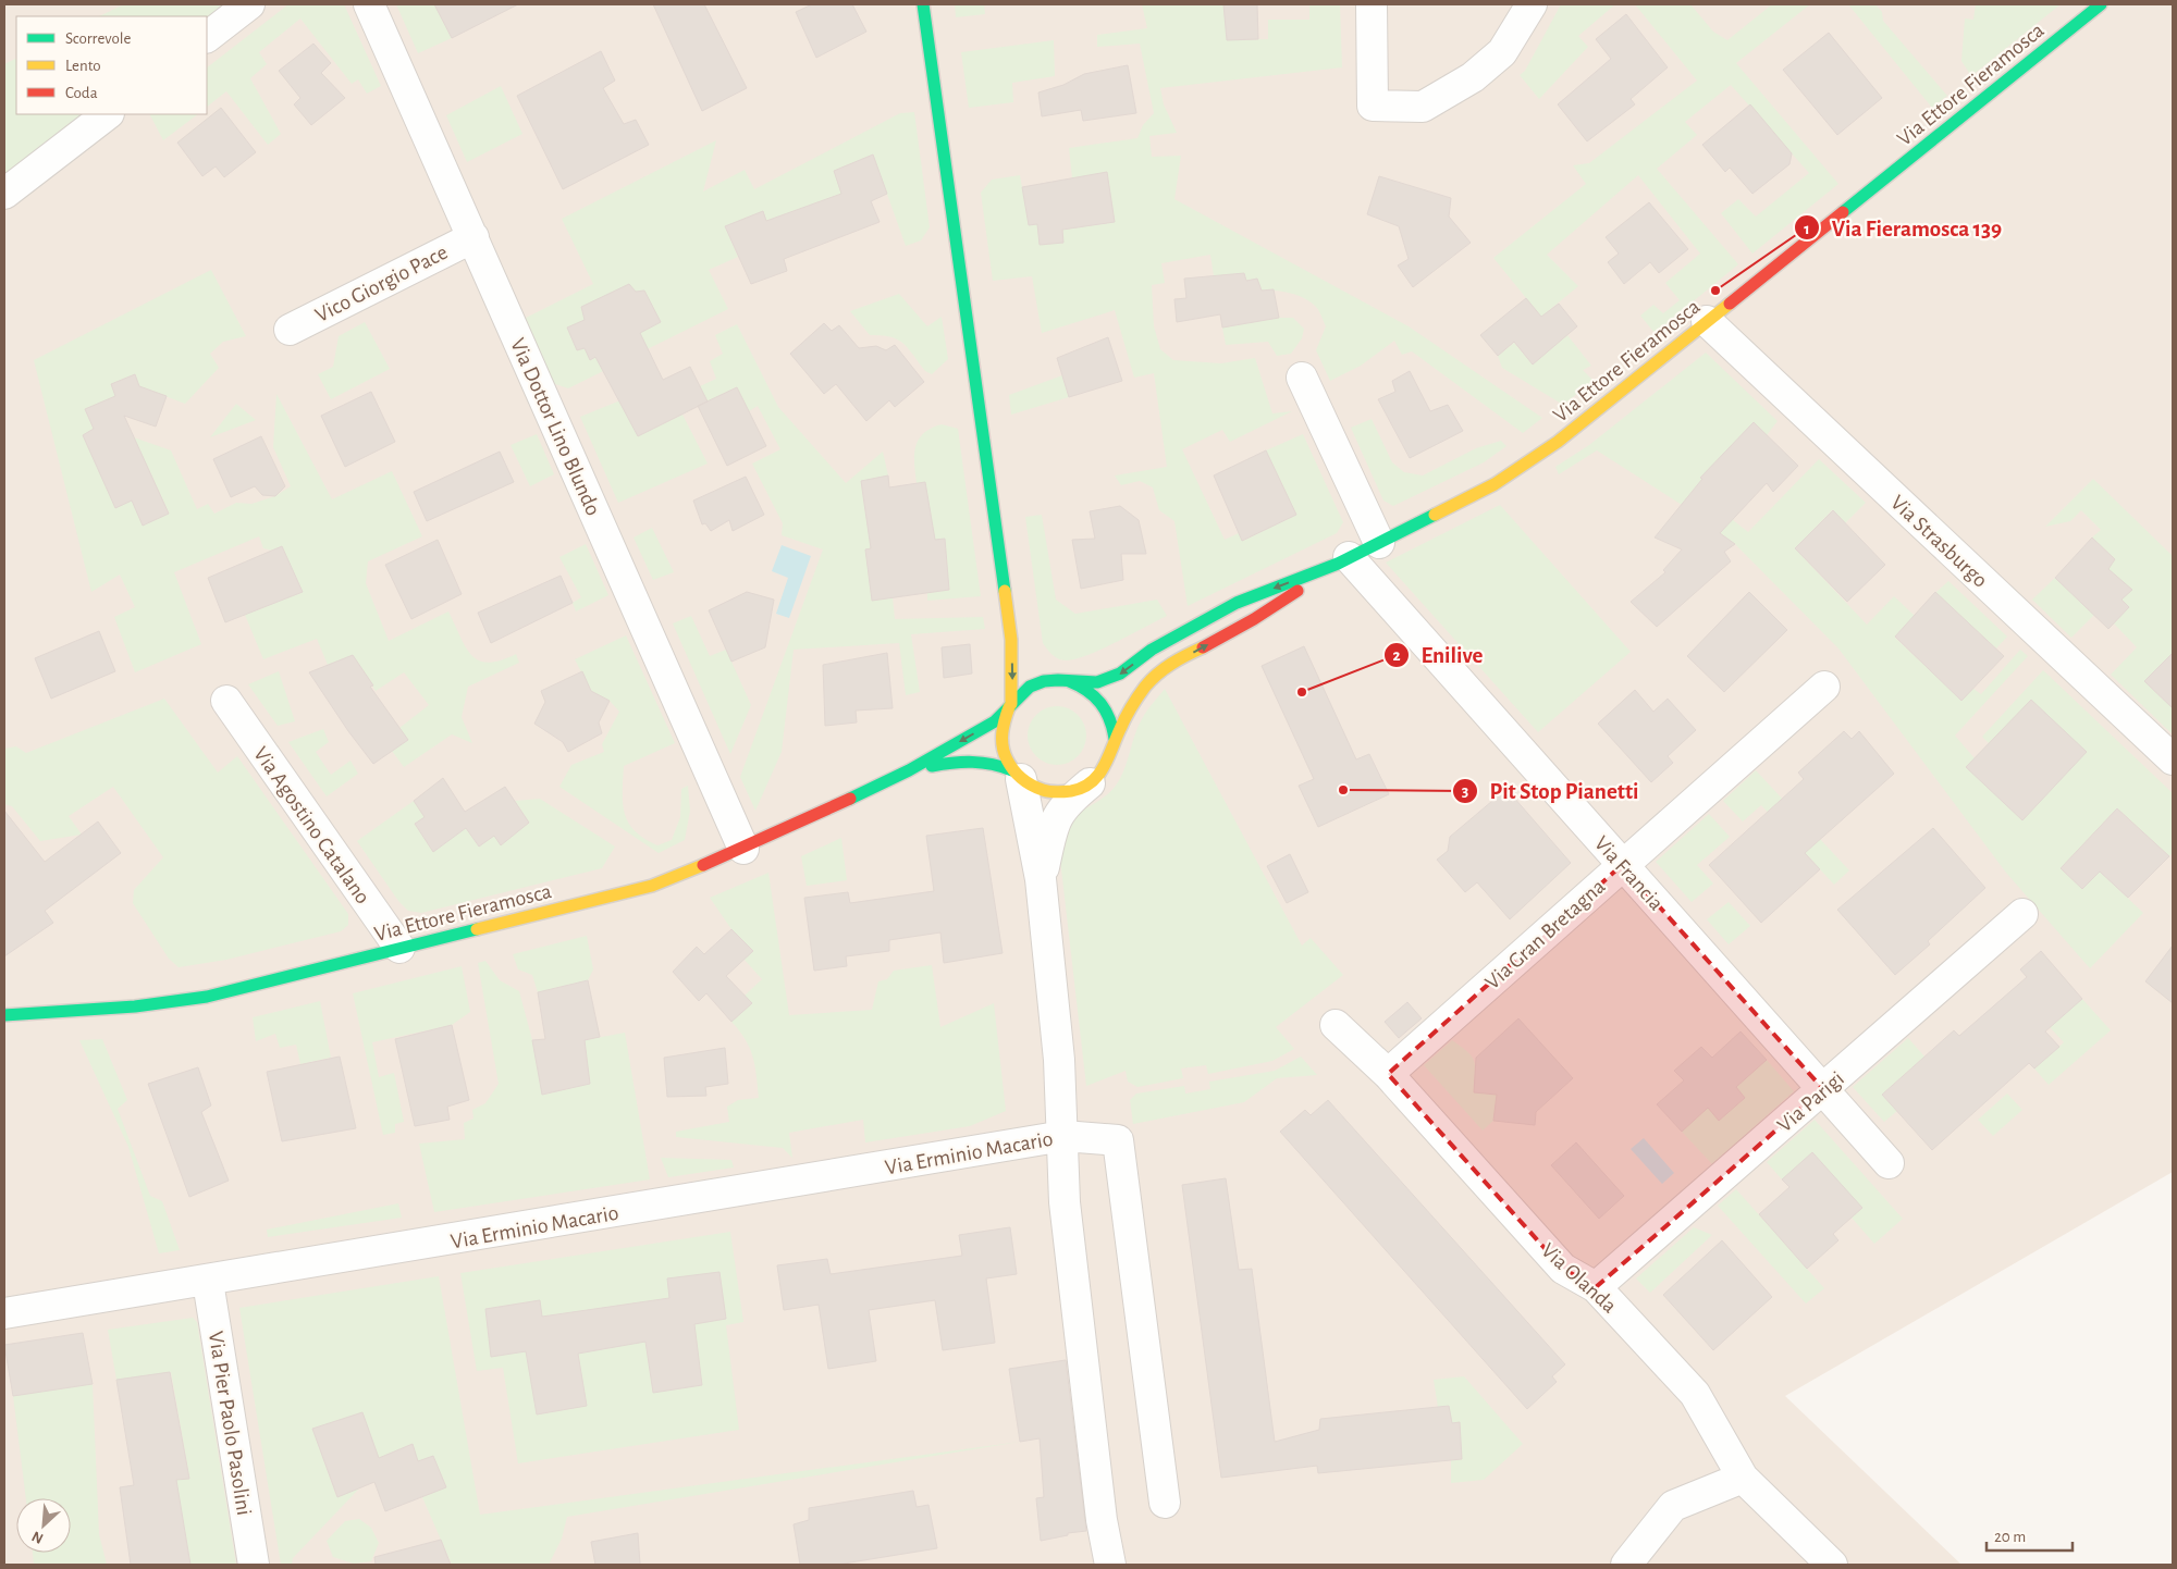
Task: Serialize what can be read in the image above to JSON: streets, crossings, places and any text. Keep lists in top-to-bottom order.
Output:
{
  "streets": {
    "main road": ["Via Ettore Fieramosca"],
    "street": [
      "Vico Giorgio Pace",
      "Via Dottor Lino Blundo",
      "Via Strasburgo",
      "Via Agostino Catalano",
      "Via Francia",
      "Via Gran Bretagna",
      "Via Parigi",
      "Via Erminio Macario",
      "Via Olanda",
      "Via Pier Paolo Pasolini"
    ]
  },
  "crossings": [
    ["Via Ettore Fieramosca", "Via Dottor Lino Blundo"],
    ["Via Ettore Fieramosca", "Via Strasburgo"],
    ["Via Ettore Fieramosca", "Via Agostino Catalano"],
    ["Via Ettore Fieramosca", "Via Francia"],
    ["Vico Giorgio Pace", "Via Dottor Lino Blundo"],
    ["Via Francia", "Via Gran Bretagna"],
    ["Via Francia", "Via Parigi"],
    ["Via Gran Bretagna", "Via Olanda"],
    ["Via Parigi", "Via Olanda"],
    ["Via Erminio Macario", "Via Pier Paolo Pasolini"]
  ],
  "places": ["Via Fieramosca 139", "Enilive", "Pit Stop Pianetti"],
  "legend": ["Scorrevole", "Lento", "Coda"],
  "scale_bar": "20 m",
  "north": "bottom left"
}
